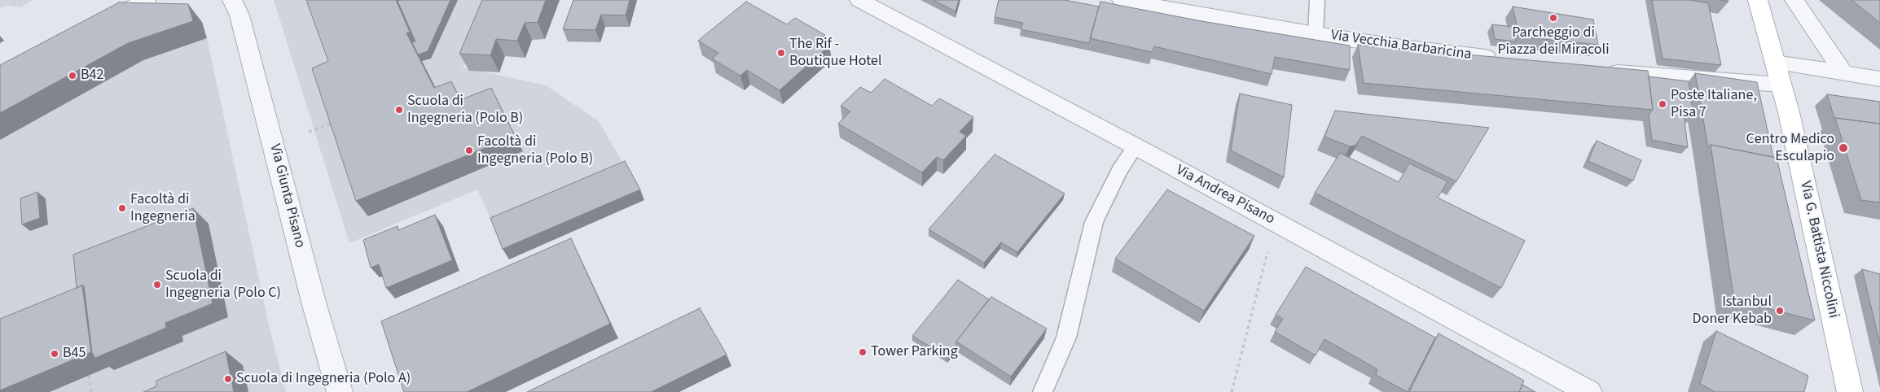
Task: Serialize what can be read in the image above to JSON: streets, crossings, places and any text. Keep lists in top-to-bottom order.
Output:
{
  "streets": {
    "main road": ["Via G. Battista Niccolini"],
    "street": ["Via Vecchia Barbaricina", "Via Andrea Pisano", "Via Giunta Pisano"]
  },
  "places": [
    "Parcheggio di Piazza dei Miracoli",
    "The Rif - Boutique Hotel",
    "B42",
    "Poste Italiane, Pisa 7",
    "Scuola di Ingegneria (Polo B)",
    "Centro Medico Esculapio",
    "Facoltà di Ingegneria (Polo B)",
    "Facoltà di Ingegneria",
    "Scuola di Ingegneria (Polo C)",
    "Istanbul Doner Kebab",
    "Tower Parking",
    "B45",
    "Scuola di Ingegneria (Polo A)"
  ]
}
